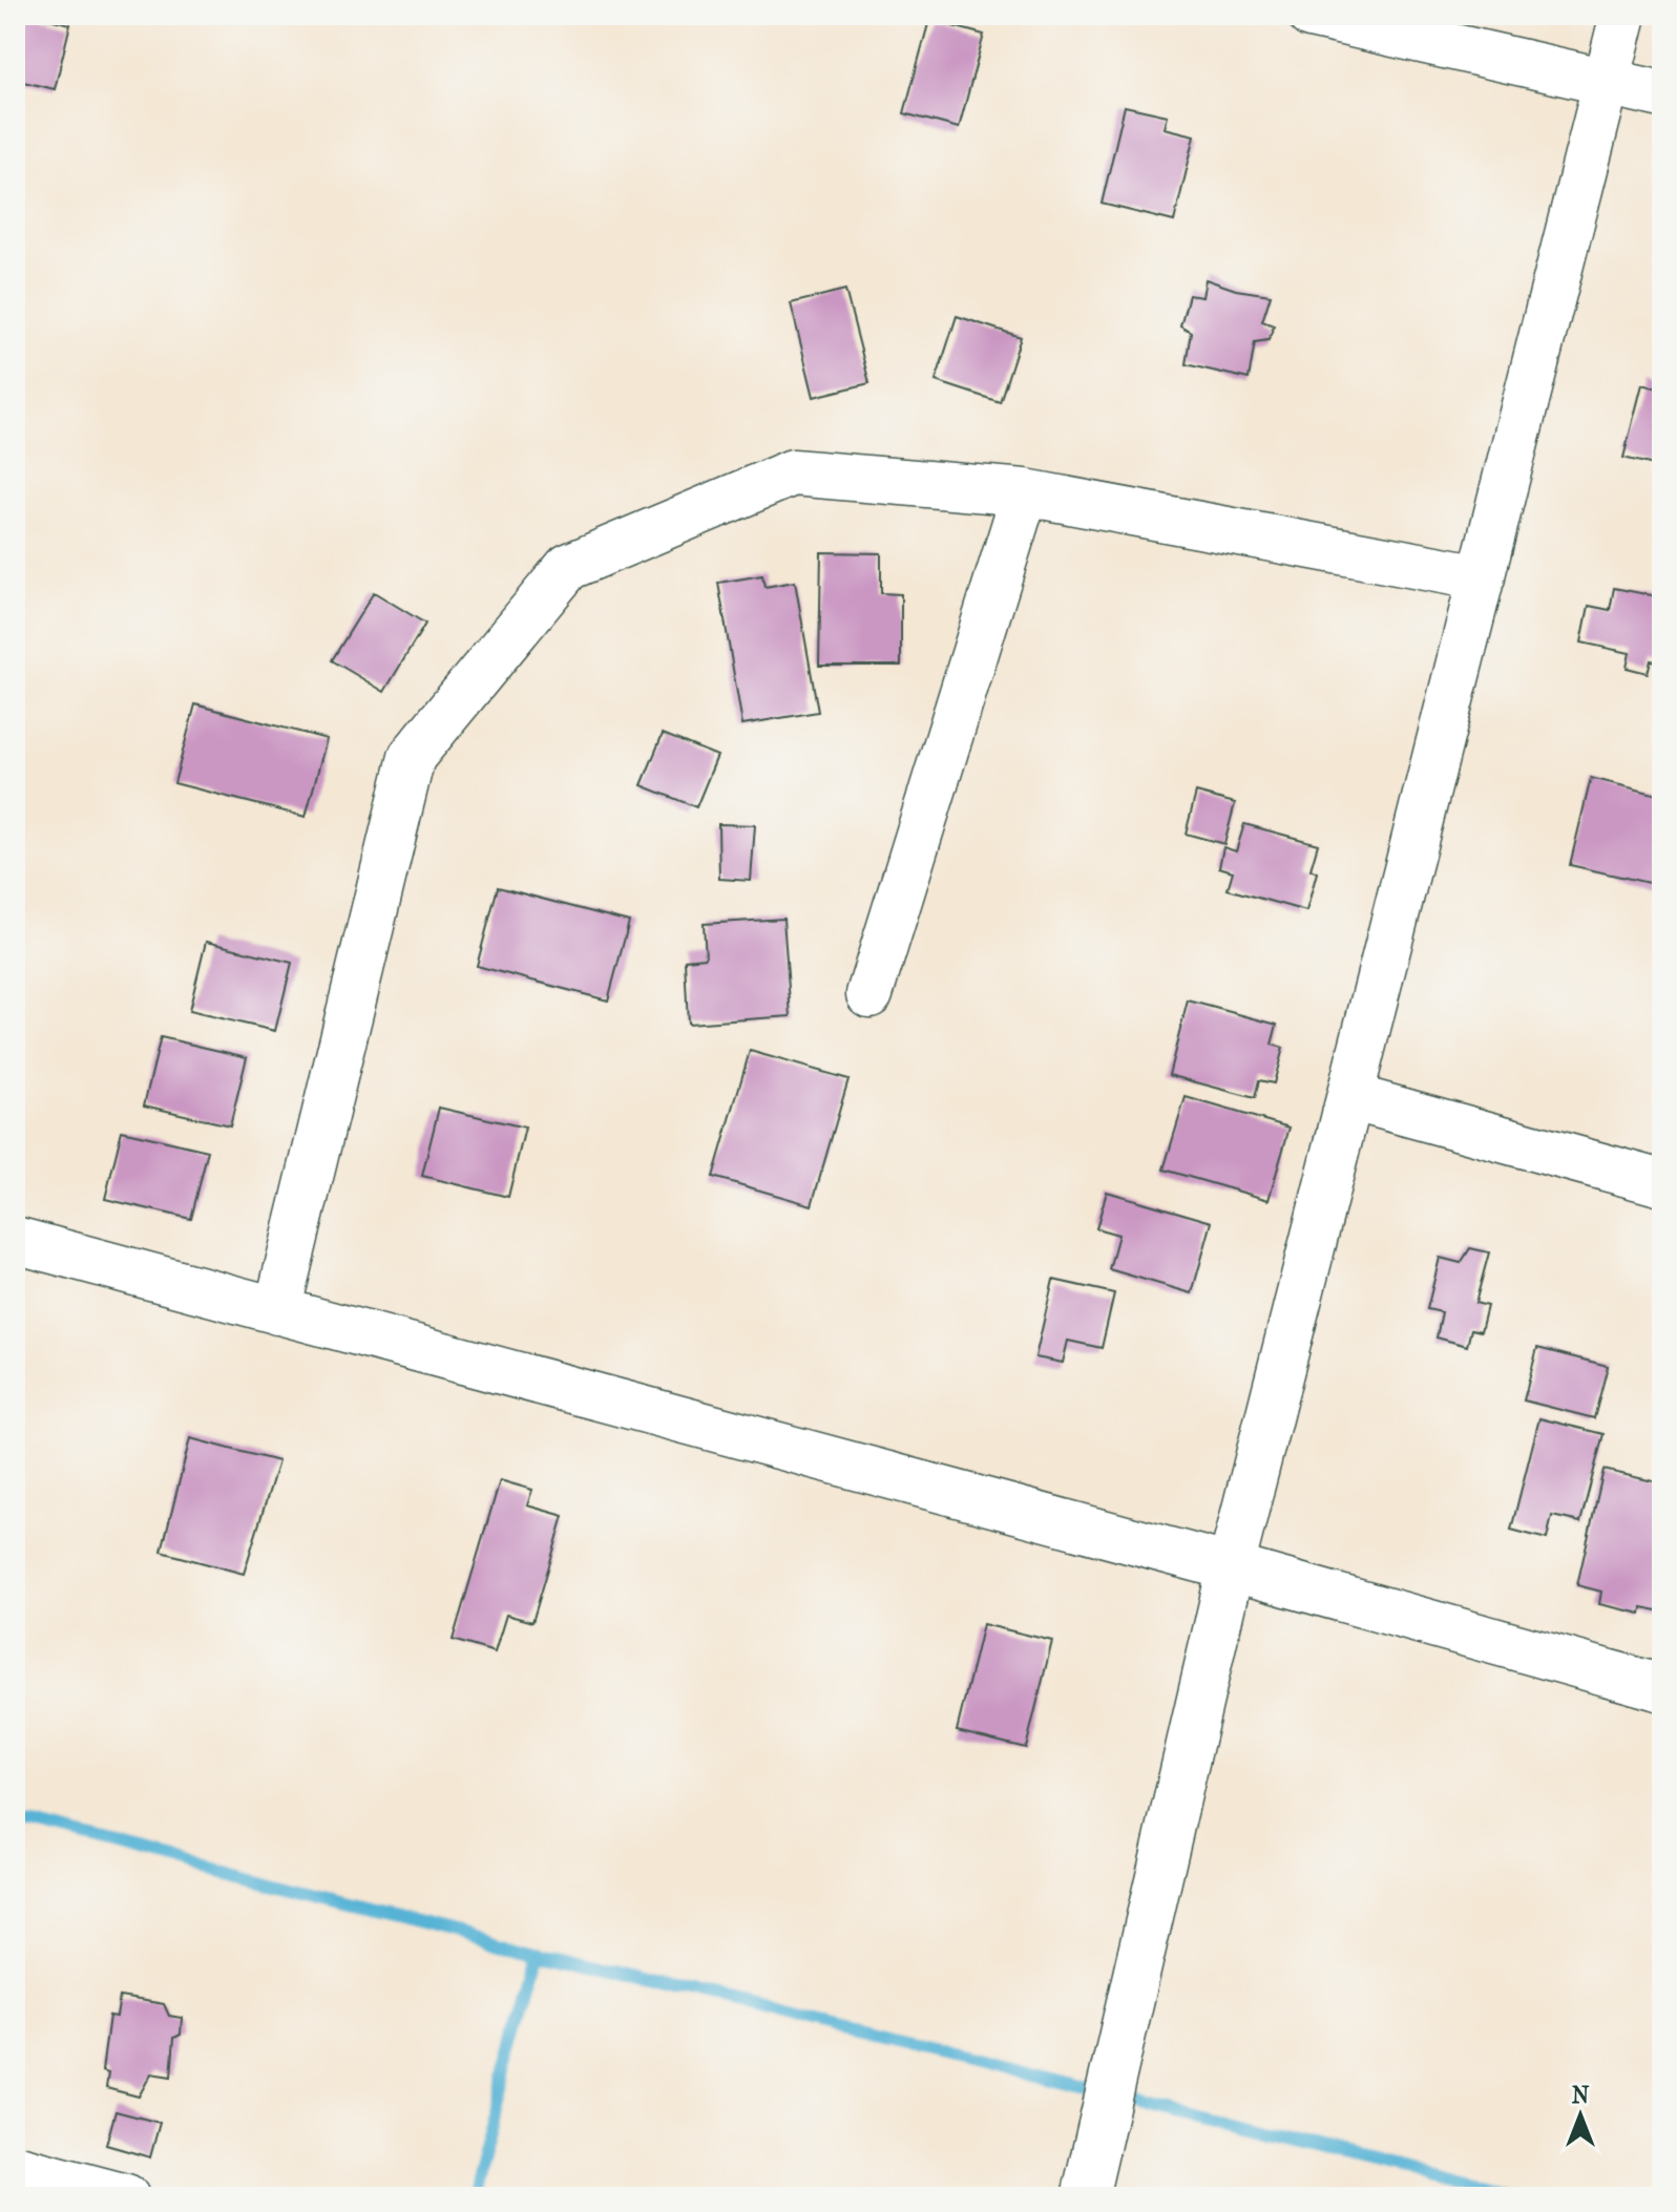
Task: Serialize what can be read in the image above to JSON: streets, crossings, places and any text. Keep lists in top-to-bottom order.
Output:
{
  "north": "top"
}
